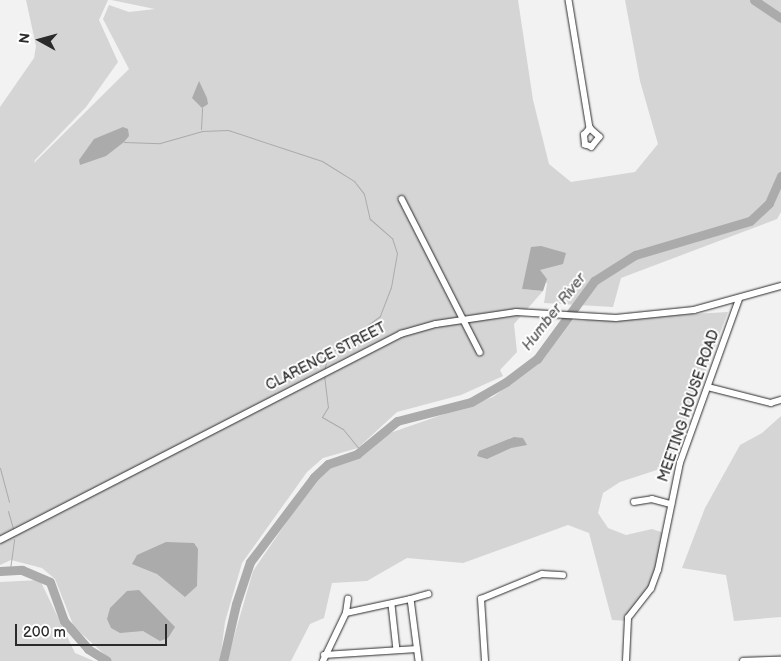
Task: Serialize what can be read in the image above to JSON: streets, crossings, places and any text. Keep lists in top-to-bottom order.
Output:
{
  "streets": {
    "street": ["CLARENCE STREET", "MEETING HOUSE ROAD"]
  },
  "crossings": [
    ["CLARENCE STREET", "MEETING HOUSE ROAD"]
  ],
  "water": ["Humber River"],
  "scale_bar": "200 m",
  "north": "left"
}
